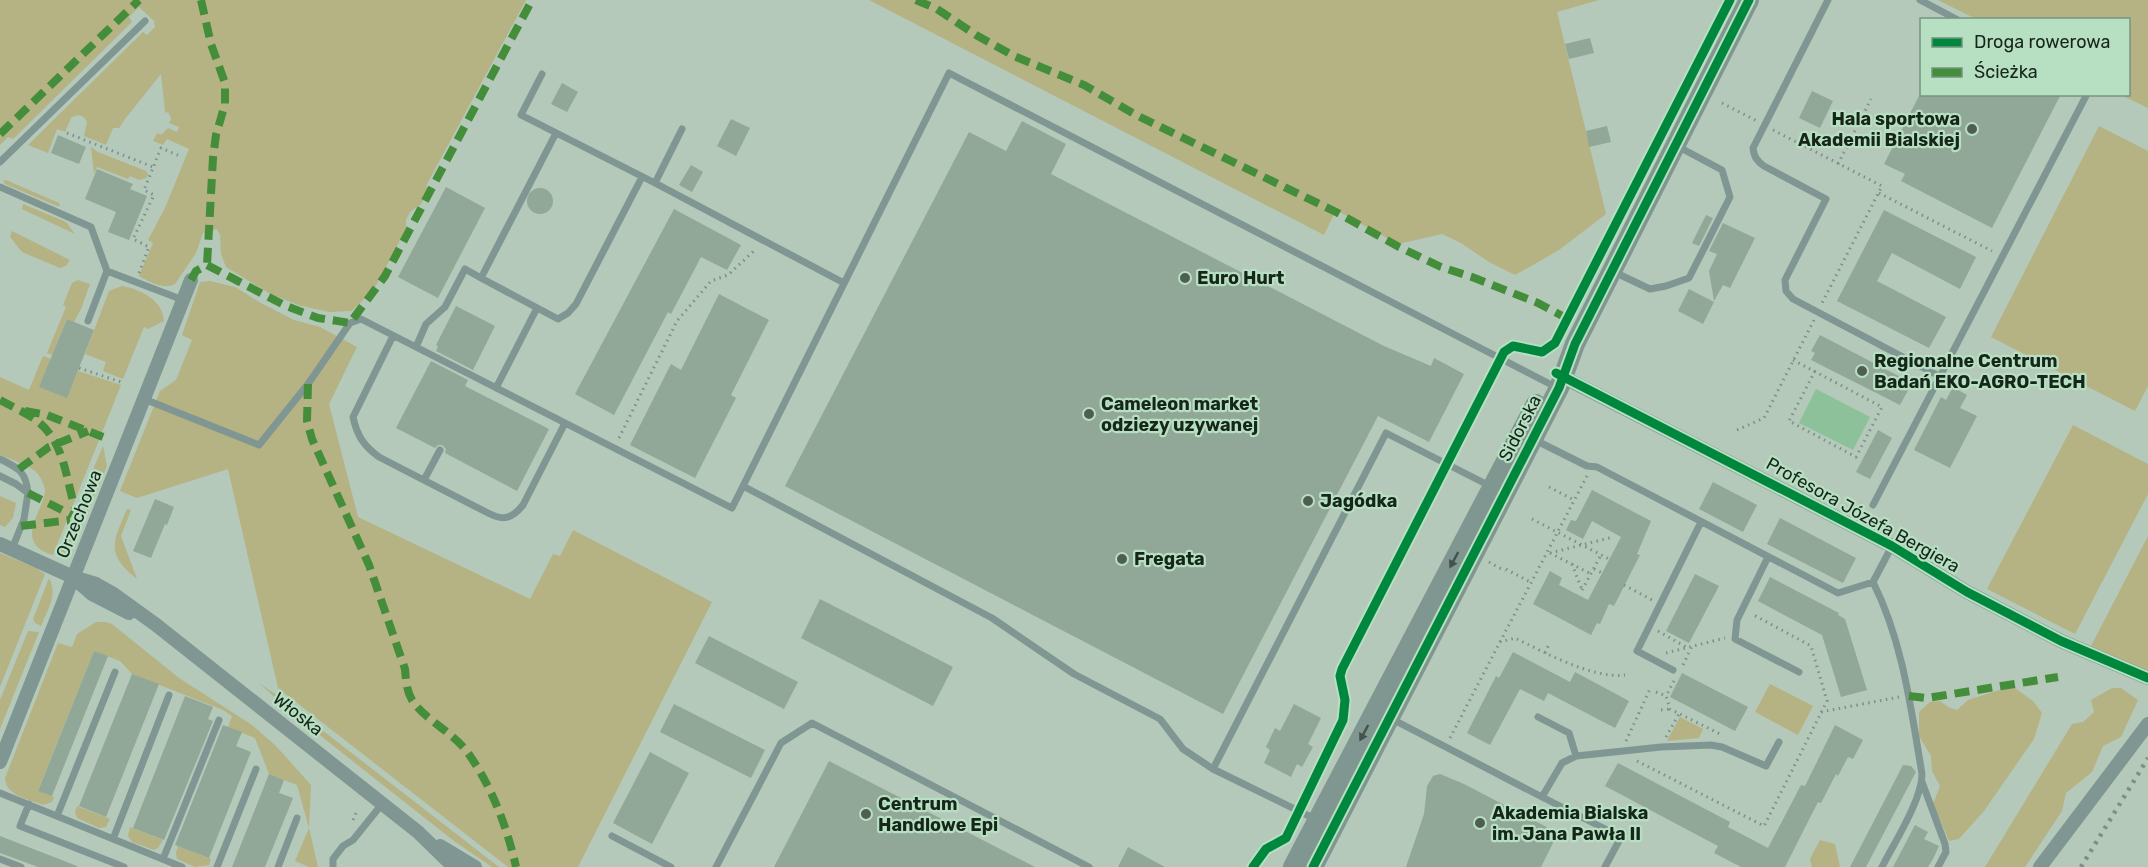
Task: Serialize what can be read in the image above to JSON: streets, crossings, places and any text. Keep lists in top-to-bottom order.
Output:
{
  "streets": {
    "street": [
      "Sidorska",
      "Orzechowa",
      "Profesora Józefa Bergiera",
      "Włoska"
    ]
  },
  "crossings": [
    ["Sidorska", "Profesora Józefa Bergiera"],
    ["Orzechowa", "Włoska"]
  ],
  "places": [
    "Hala sportowa Akademii Bialskiej",
    "Euro Hurt",
    "Regionalne Centrum Badań EKO-AGRO-TECH",
    "Cameleon market odziezy uzywanej",
    "Jagódka",
    "Fregata",
    "Centrum Handlowe Epi",
    "Akademia Bialska im. Jana Pawła II"
  ],
  "legend": ["Droga rowerowa", "Ścieżka"]
}
